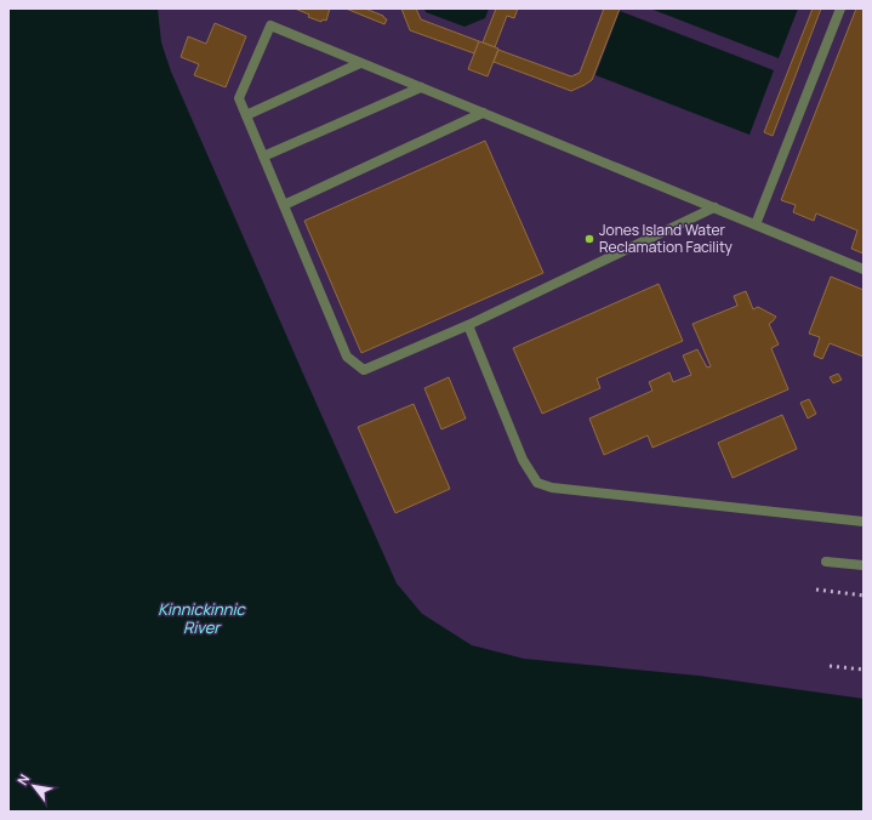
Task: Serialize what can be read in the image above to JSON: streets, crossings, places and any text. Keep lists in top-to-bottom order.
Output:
{
  "water": ["Kinnickinnic River"],
  "places": ["Jones Island Water Reclamation Facility"],
  "north": "top left"
}
